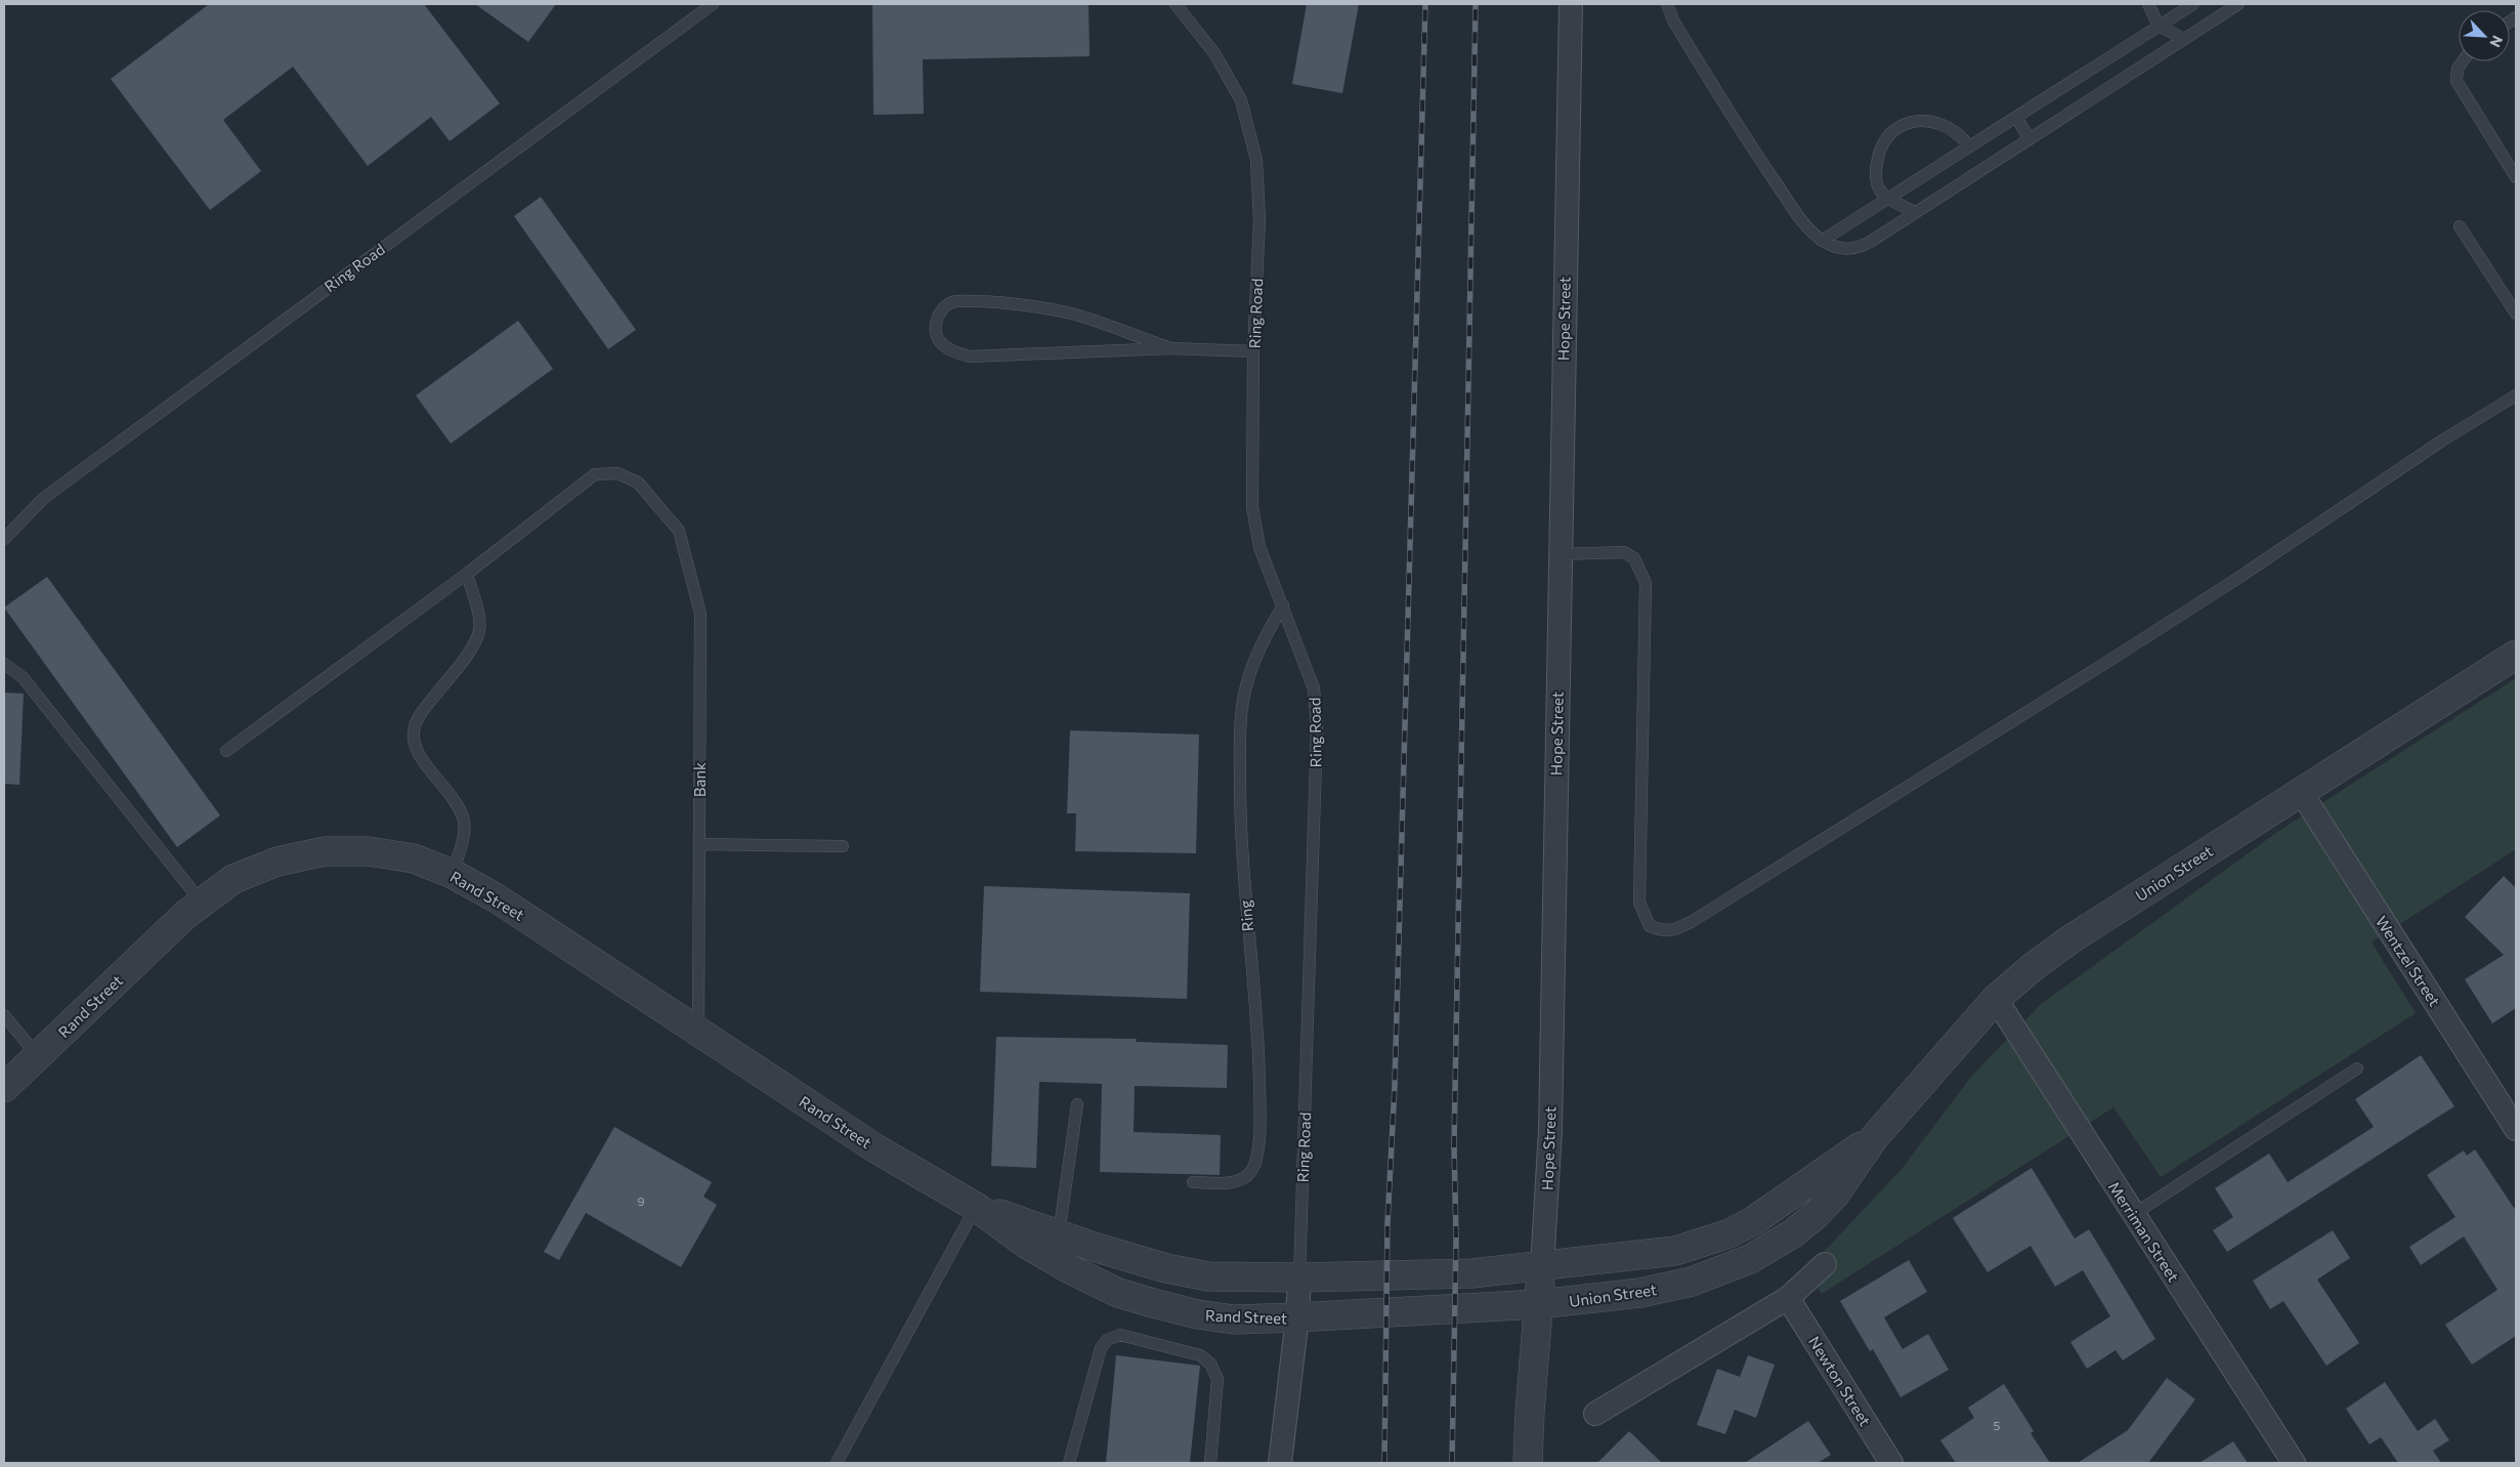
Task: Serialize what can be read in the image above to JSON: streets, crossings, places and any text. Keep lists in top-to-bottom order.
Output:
{
  "streets": {
    "street": [
      "Ring Road",
      "Hope Street",
      "Union Street",
      "Rand Street",
      "Wentzel Street",
      "Merriman Street",
      "Newton Street"
    ],
    "lane": ["Bank", "Ring"]
  },
  "crossings": [
    ["Ring Road", "Union Street"],
    ["Ring Road", "Rand Street"],
    ["Ring Road", "Ring"],
    ["Hope Street", "Union Street"],
    ["Bank", "Rand Street"],
    ["Union Street", "Rand Street"],
    ["Union Street", "Wentzel Street"],
    ["Union Street", "Merriman Street"]
  ],
  "house_numbers": ["9", "5"],
  "north": "bottom right"
}
